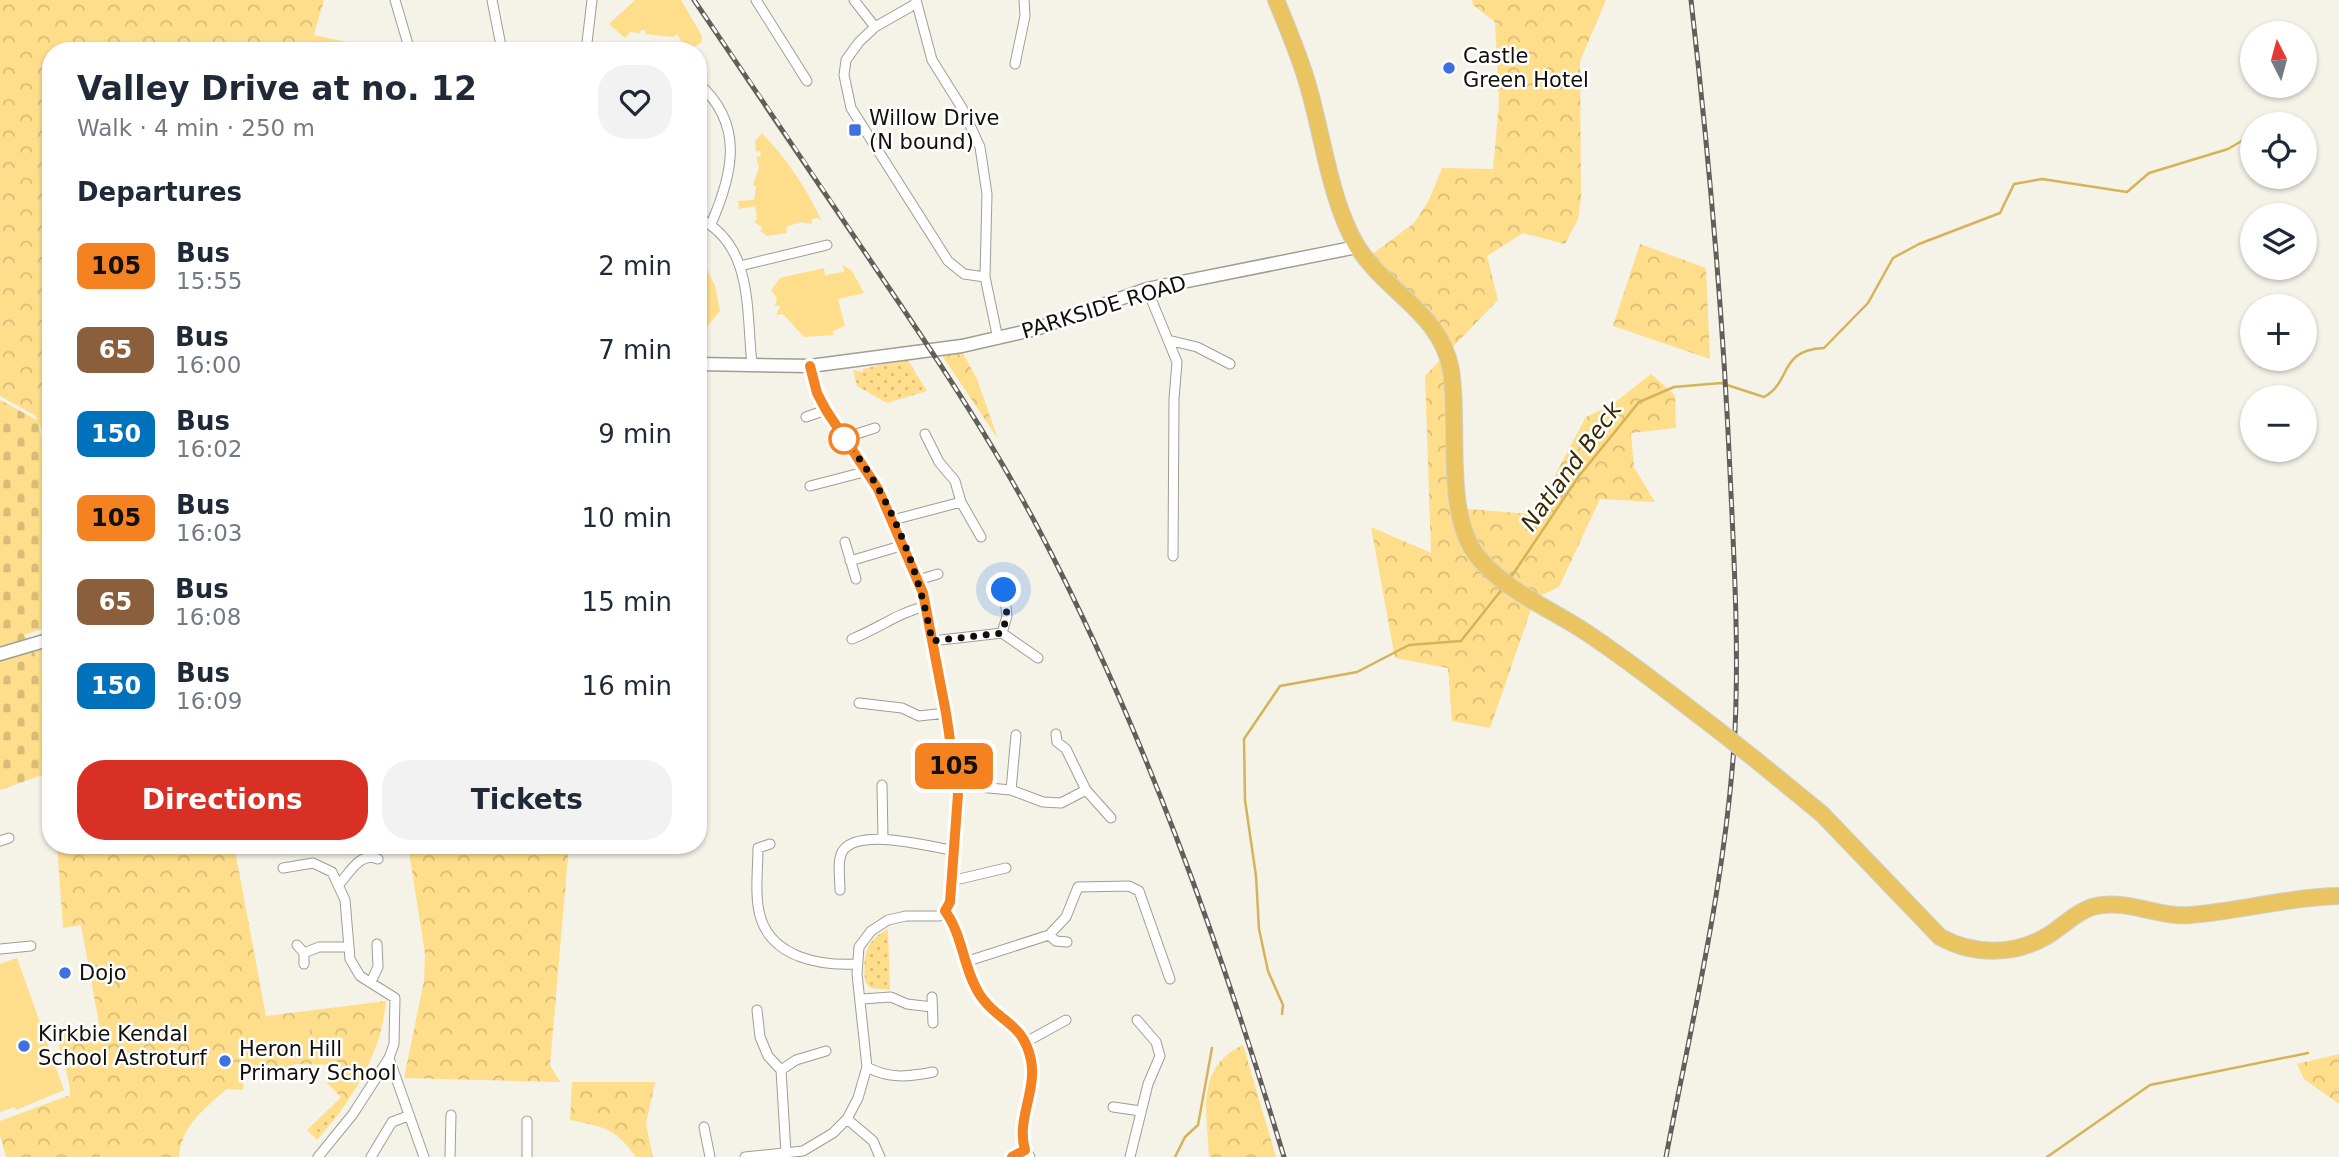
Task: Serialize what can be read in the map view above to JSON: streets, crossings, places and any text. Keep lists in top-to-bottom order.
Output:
{
  "streets": {
    "street": ["PARKSIDE ROAD"]
  },
  "water": ["Natland Beck"],
  "places": {
    "other": [
      "Castle Green Hotel",
      "Dojo",
      "Kirkbie Kendal School Astroturf",
      "Heron Hill Primary School"
    ],
    "transit": ["Willow Drive (N bound)"]
  },
  "lines": ["bus line 105"],
  "north": "top",
  "page": {
    "on_map": "105",
    "map_buttons": ["+", "−"],
    "heading": [
      ["Valley Drive at no. 12", "Walk · 4 min · 250 m"],
      "Departures"
    ],
    "list": [
      {
        "mark": "105",
        "name": "Bus",
        "note": "15:55",
        "value": "2 min"
      },
      {
        "mark": "65",
        "name": "Bus",
        "note": "16:00",
        "value": "7 min"
      },
      {
        "mark": "150",
        "name": "Bus",
        "note": "16:02",
        "value": "9 min"
      },
      {
        "mark": "105",
        "name": "Bus",
        "note": "16:03",
        "value": "10 min"
      },
      {
        "mark": "65",
        "name": "Bus",
        "note": "16:08",
        "value": "15 min"
      },
      {
        "mark": "150",
        "name": "Bus",
        "note": "16:09",
        "value": "16 min"
      }
    ],
    "buttons": ["Directions", "Tickets"]
  }
}
